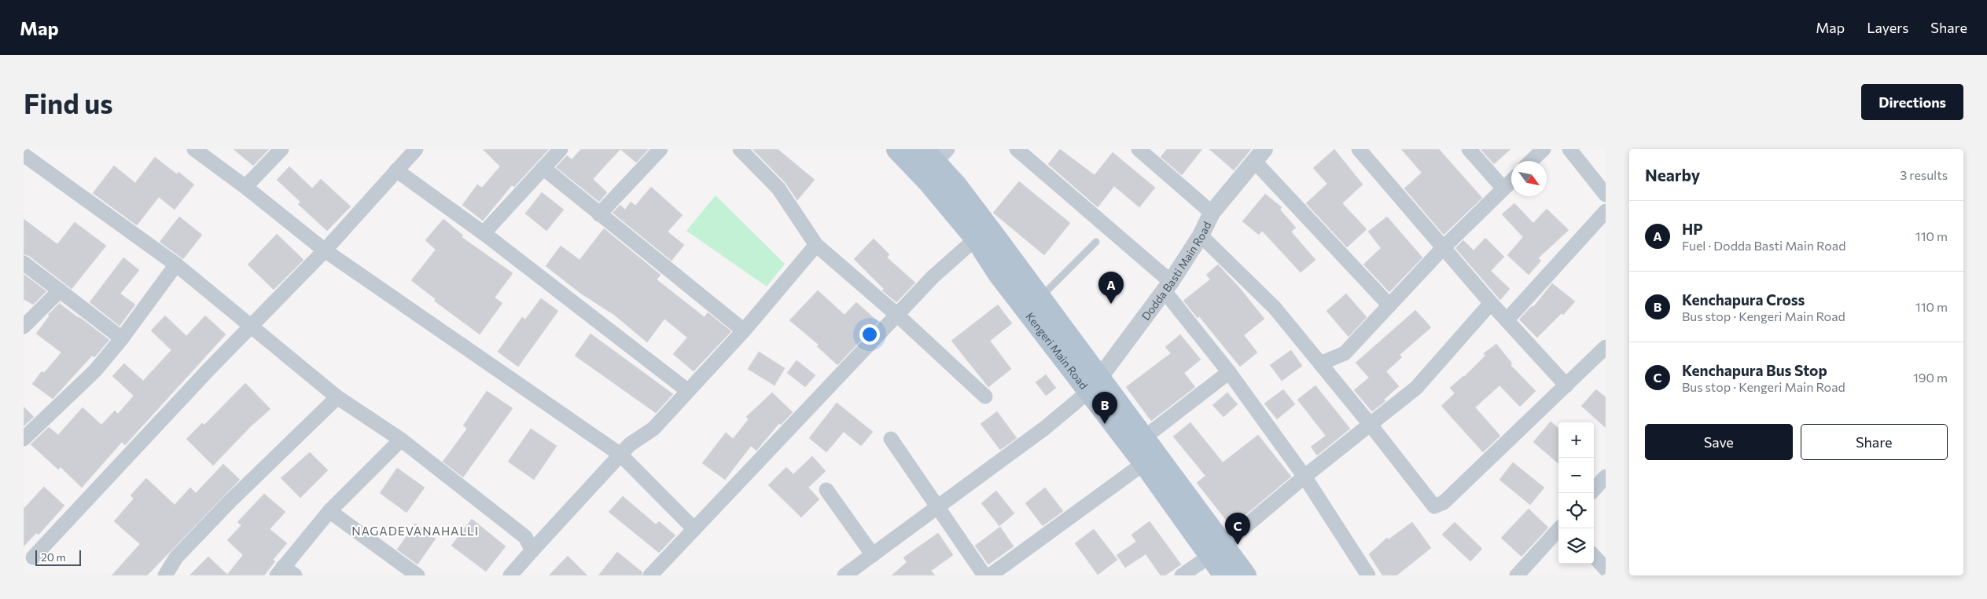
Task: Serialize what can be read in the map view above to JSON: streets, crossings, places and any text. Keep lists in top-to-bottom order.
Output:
{
  "streets": {
    "main road": ["Kengeri Main Road"],
    "street": ["Dodda Basti Main Road"]
  },
  "crossings": [
    ["Dodda Basti Main Road", "Kengeri Main Road"]
  ],
  "districts": ["NAGADEVANAHALLI"],
  "scale_bar": "20 m",
  "north": "bottom right",
  "page": {
    "header": "Map",
    "nav": ["Map", "Layers", "Share"],
    "buttons": [
      "Directions",
      ["Save", "Share"]
    ],
    "title": "Find us",
    "heading": ["Nearby", "3 results"],
    "list": [
      {
        "mark": "A",
        "name": "HP",
        "note": "Fuel · Dodda Basti Main Road",
        "value": "110 m"
      },
      {
        "mark": "B",
        "name": "Kenchapura Cross",
        "note": "Bus stop · Kengeri Main Road",
        "value": "110 m"
      },
      {
        "mark": "C",
        "name": "Kenchapura Bus Stop",
        "note": "Bus stop · Kengeri Main Road",
        "value": "190 m"
      }
    ],
    "pins": ["A", "B", "C"],
    "map_buttons": ["+", "−"],
    "scale": "20 m"
  }
}
